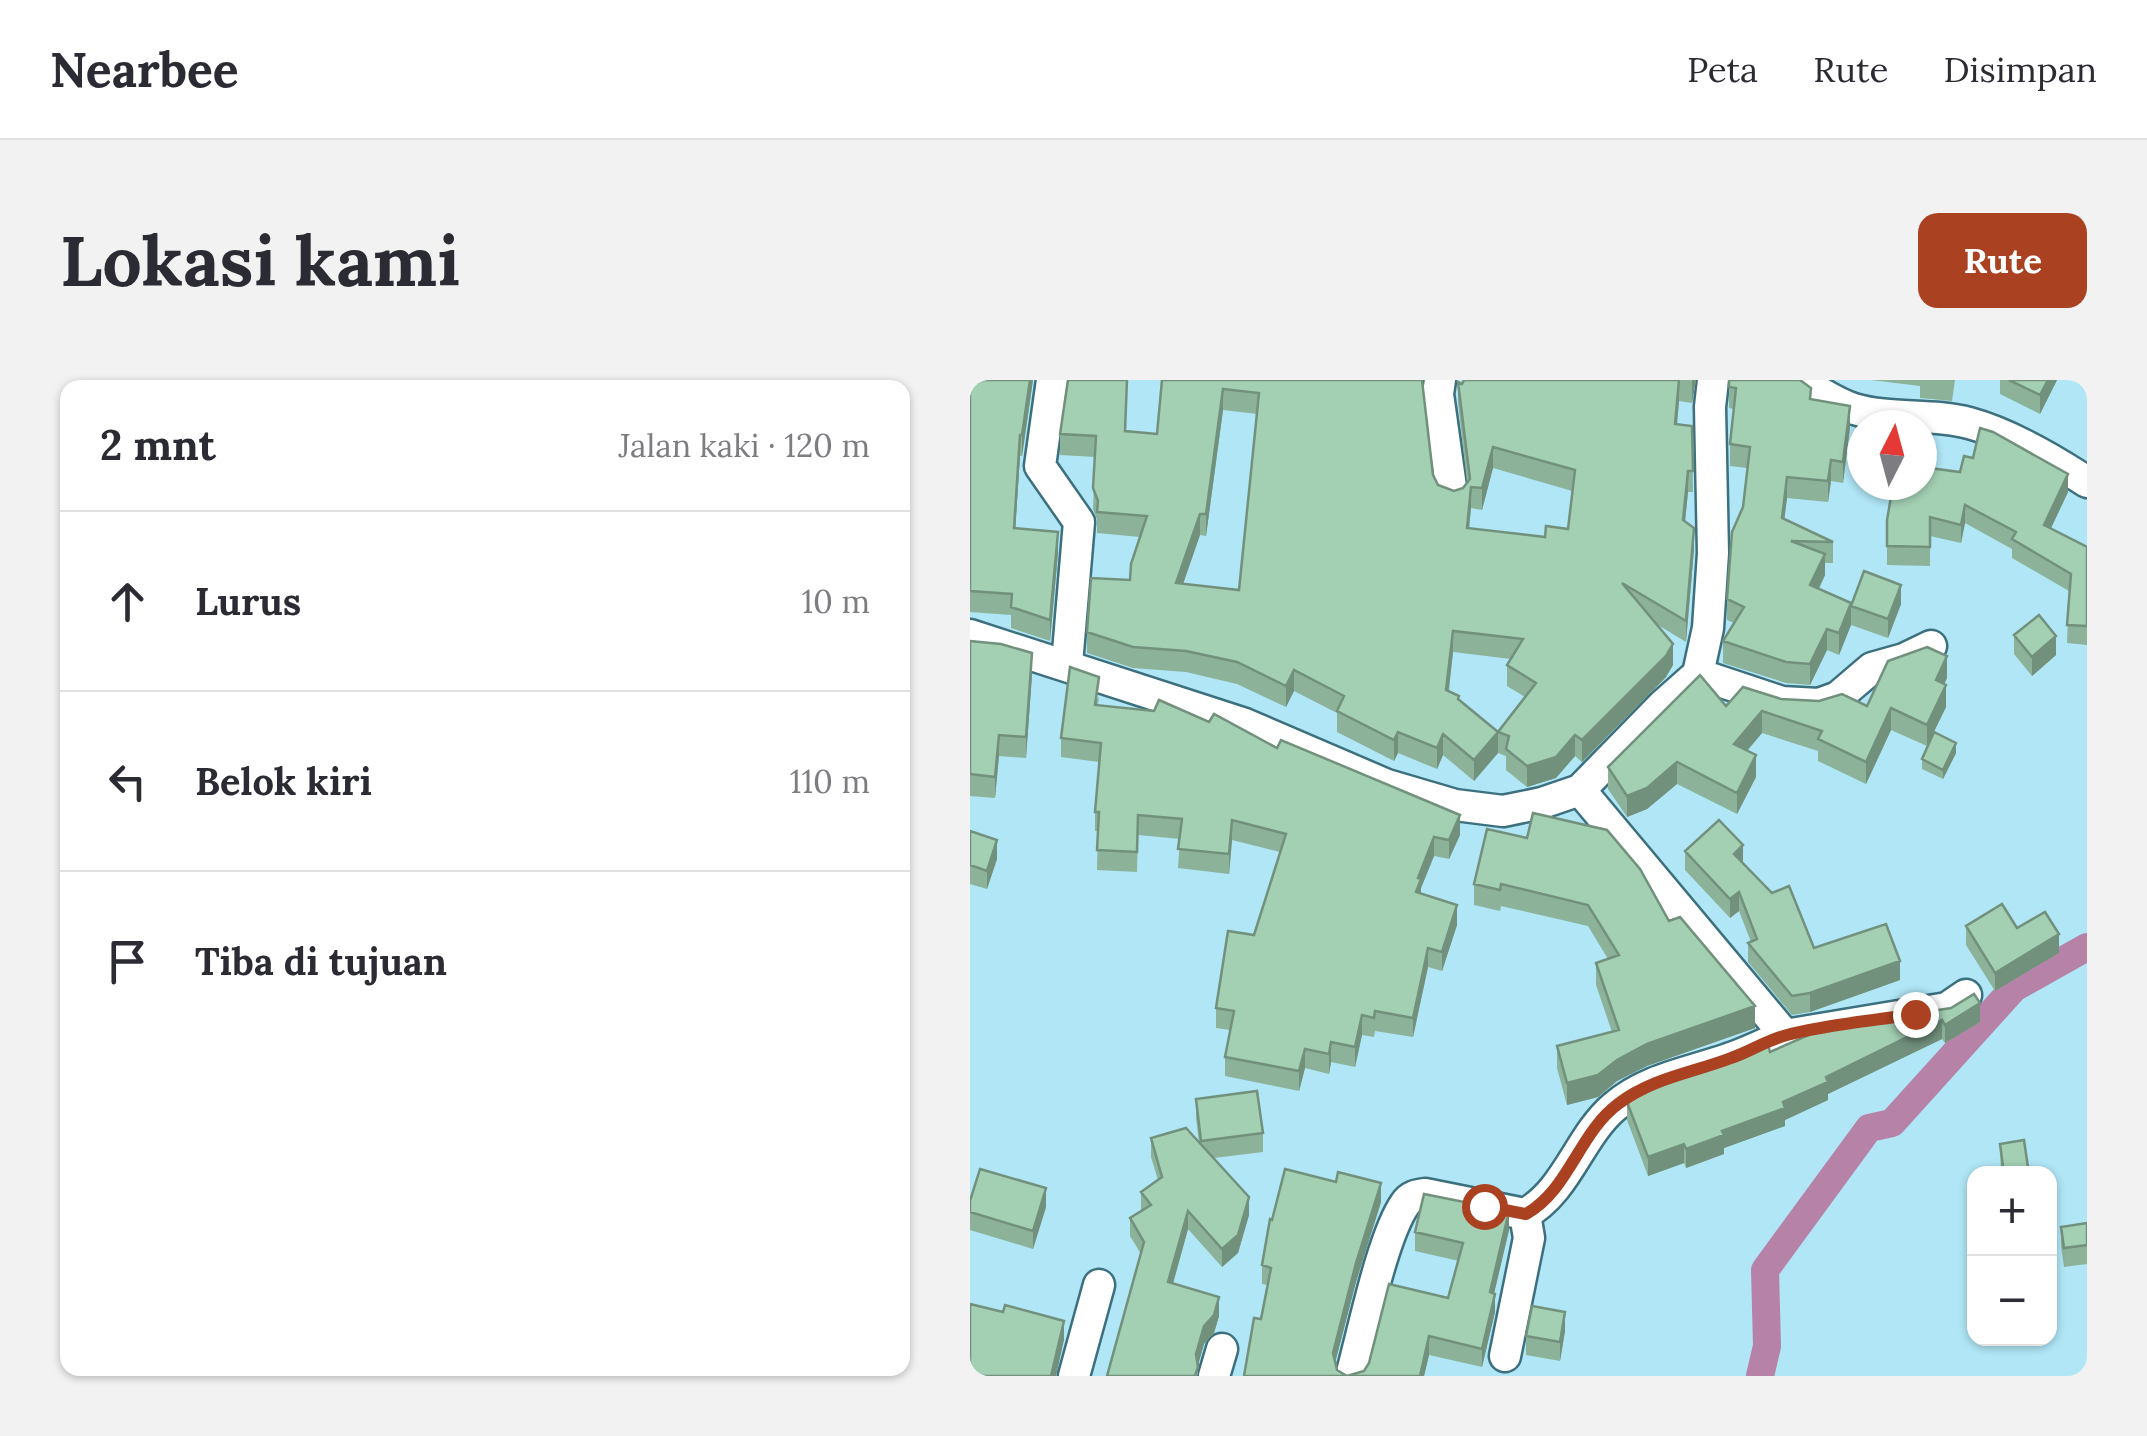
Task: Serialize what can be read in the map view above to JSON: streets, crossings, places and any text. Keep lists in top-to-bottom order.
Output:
{
  "north": "top",
  "page": {
    "header": "Nearbee",
    "nav": ["Peta", "Rute", "Disimpan"],
    "buttons": "Rute",
    "title": "Lokasi kami",
    "heading": ["2 mnt", "Jalan kaki · 120 m"],
    "list": [
      ["Lurus", "10 m"],
      ["Belok kiri", "110 m"],
      "Tiba di tujuan"
    ],
    "map_buttons": ["+", "−"]
  }
}
